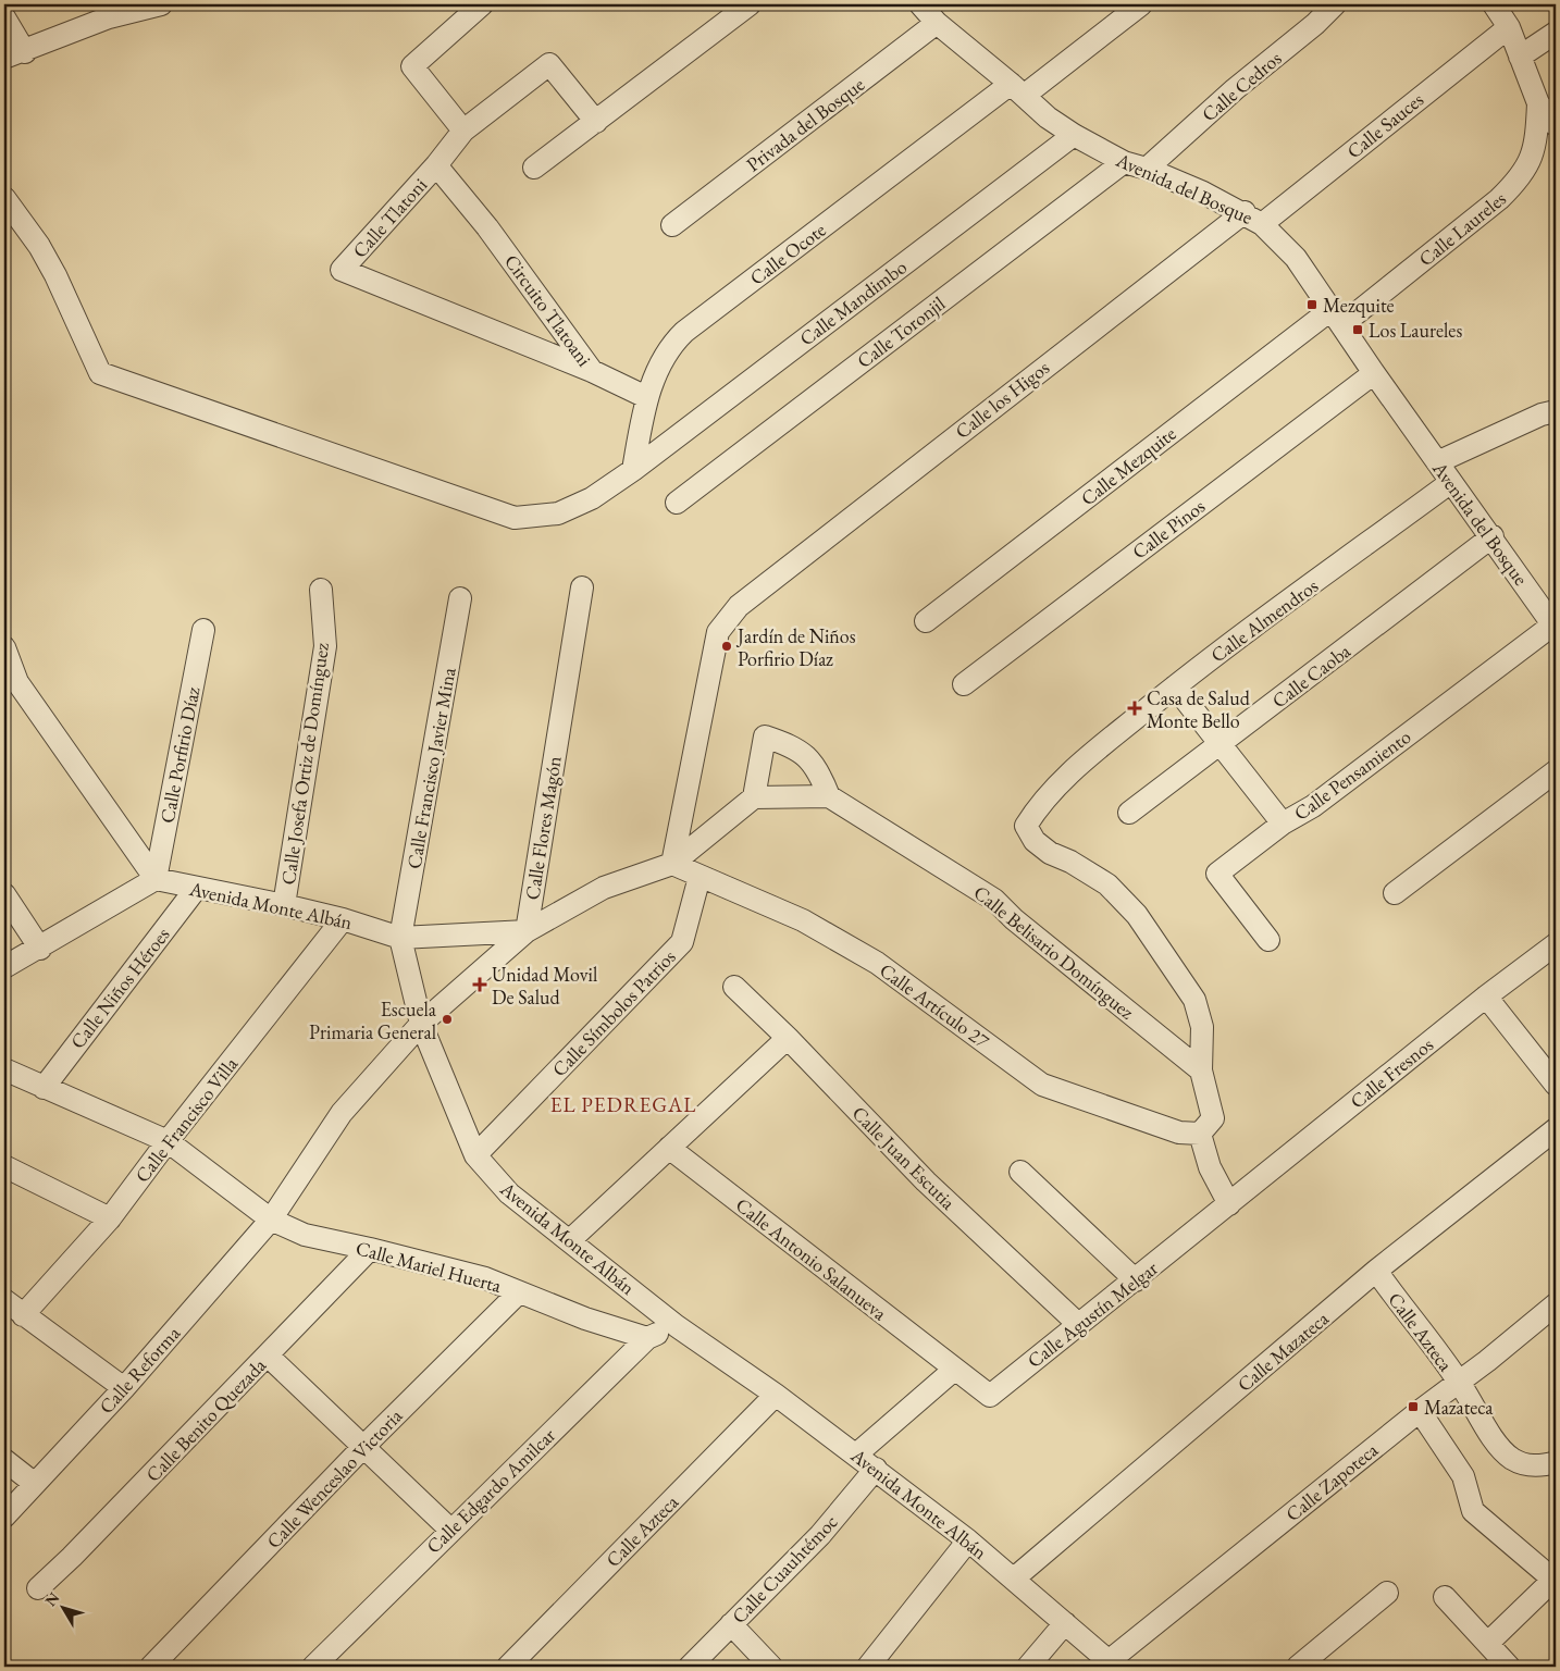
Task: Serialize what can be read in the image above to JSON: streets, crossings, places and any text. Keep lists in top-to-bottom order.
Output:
{
  "streets": {
    "street": [
      "Calle Cedros",
      "Privada del Bosque",
      "Calle Sauces",
      "Avenida del Bosque",
      "Calle Tlatoni",
      "Calle Laureles",
      "Calle Ocote",
      "Calle Mandimbo",
      "Circuito Tlatoani",
      "Calle Toronjil",
      "Calle los Higos",
      "Calle Mezquite",
      "Calle Pinos",
      "Calle Almendros",
      "Calle Caoba",
      "Calle Porfirio Díaz",
      "Calle Josefa Ortiz de Domínguez",
      "Calle Francisco Javier Mina",
      "Calle Pensamiento",
      "Calle Flores Magón",
      "Avenida Monte Albán",
      "Calle Belisario Domínguez",
      "Calle Niños Héroes",
      "Calle Artículo 27",
      "Calle Símbolos Patrios",
      "Calle Fresnos",
      "Calle Francisco Villa",
      "Calle Juan Escutia",
      "Calle Antonio Salanueva",
      "Calle Mariel Huerta",
      "Calle Agustín Melgar",
      "Calle Azteca",
      "Calle Mazateca",
      "Calle Reforma",
      "Calle Benito Quezada",
      "Calle Wenceslao Victoria",
      "Calle Zapoteca",
      "Calle Edgardo Amilcar",
      "Calle Cuauhtémoc"
    ]
  },
  "crossings": [
    ["Calle Cedros", "Avenida del Bosque"],
    ["Privada del Bosque", "Avenida del Bosque"],
    ["Calle Sauces", "Avenida del Bosque"],
    ["Calle Sauces", "Calle los Higos"],
    ["Avenida del Bosque", "Calle Laureles"],
    ["Avenida del Bosque", "Calle Ocote"],
    ["Avenida del Bosque", "Calle Mandimbo"],
    ["Avenida del Bosque", "Calle Toronjil"],
    ["Avenida del Bosque", "Calle los Higos"],
    ["Avenida del Bosque", "Calle Mezquite"],
    ["Avenida del Bosque", "Calle Pinos"],
    ["Avenida del Bosque", "Calle Almendros"],
    ["Avenida del Bosque", "Calle Caoba"],
    ["Avenida del Bosque", "Calle Pensamiento"],
    ["Calle Tlatoni", "Circuito Tlatoani"],
    ["Calle Laureles", "Calle Mezquite"],
    ["Calle Ocote", "Calle Mandimbo"],
    ["Calle los Higos", "Calle Artículo 27"],
    ["Calle Almendros", "Calle Belisario Domínguez"],
    ["Calle Porfirio Díaz", "Avenida Monte Albán"],
    ["Calle Josefa Ortiz de Domínguez", "Avenida Monte Albán"],
    ["Calle Francisco Javier Mina", "Avenida Monte Albán"],
    ["Avenida Monte Albán", "Calle Niños Héroes"],
    ["Avenida Monte Albán", "Calle Símbolos Patrios"],
    ["Avenida Monte Albán", "Calle Francisco Villa"],
    ["Avenida Monte Albán", "Calle Azteca"],
    ["Avenida Monte Albán", "Calle Mazateca"],
    ["Avenida Monte Albán", "Calle Reforma"],
    ["Avenida Monte Albán", "Calle Zapoteca"],
    ["Avenida Monte Albán", "Calle Edgardo Amilcar"],
    ["Avenida Monte Albán", "Calle Cuauhtémoc"],
    ["Calle Niños Héroes", "Calle Mariel Huerta"],
    ["Calle Artículo 27", "Calle Símbolos Patrios"],
    ["Calle Fresnos", "Calle Agustín Melgar"],
    ["Calle Francisco Villa", "Calle Mariel Huerta"],
    ["Calle Juan Escutia", "Calle Agustín Melgar"],
    ["Calle Antonio Salanueva", "Calle Agustín Melgar"],
    ["Calle Mariel Huerta", "Calle Reforma"],
    ["Calle Mariel Huerta", "Calle Benito Quezada"],
    ["Calle Mariel Huerta", "Calle Wenceslao Victoria"],
    ["Calle Mariel Huerta", "Calle Edgardo Amilcar"],
    ["Calle Azteca", "Calle Mazateca"],
    ["Calle Azteca", "Calle Zapoteca"]
  ],
  "districts": ["EL PEDREGAL"],
  "places": {
    "transit": ["Mezquite", "Los Laureles", "Mazateca"],
    "other": ["Jardín de Niños Porfirio Díaz", "Escuela Primaria General"],
    "health": ["Casa de Salud Monte Bello", "Unidad Movil De Salud"]
  },
  "north": "top left"
}
